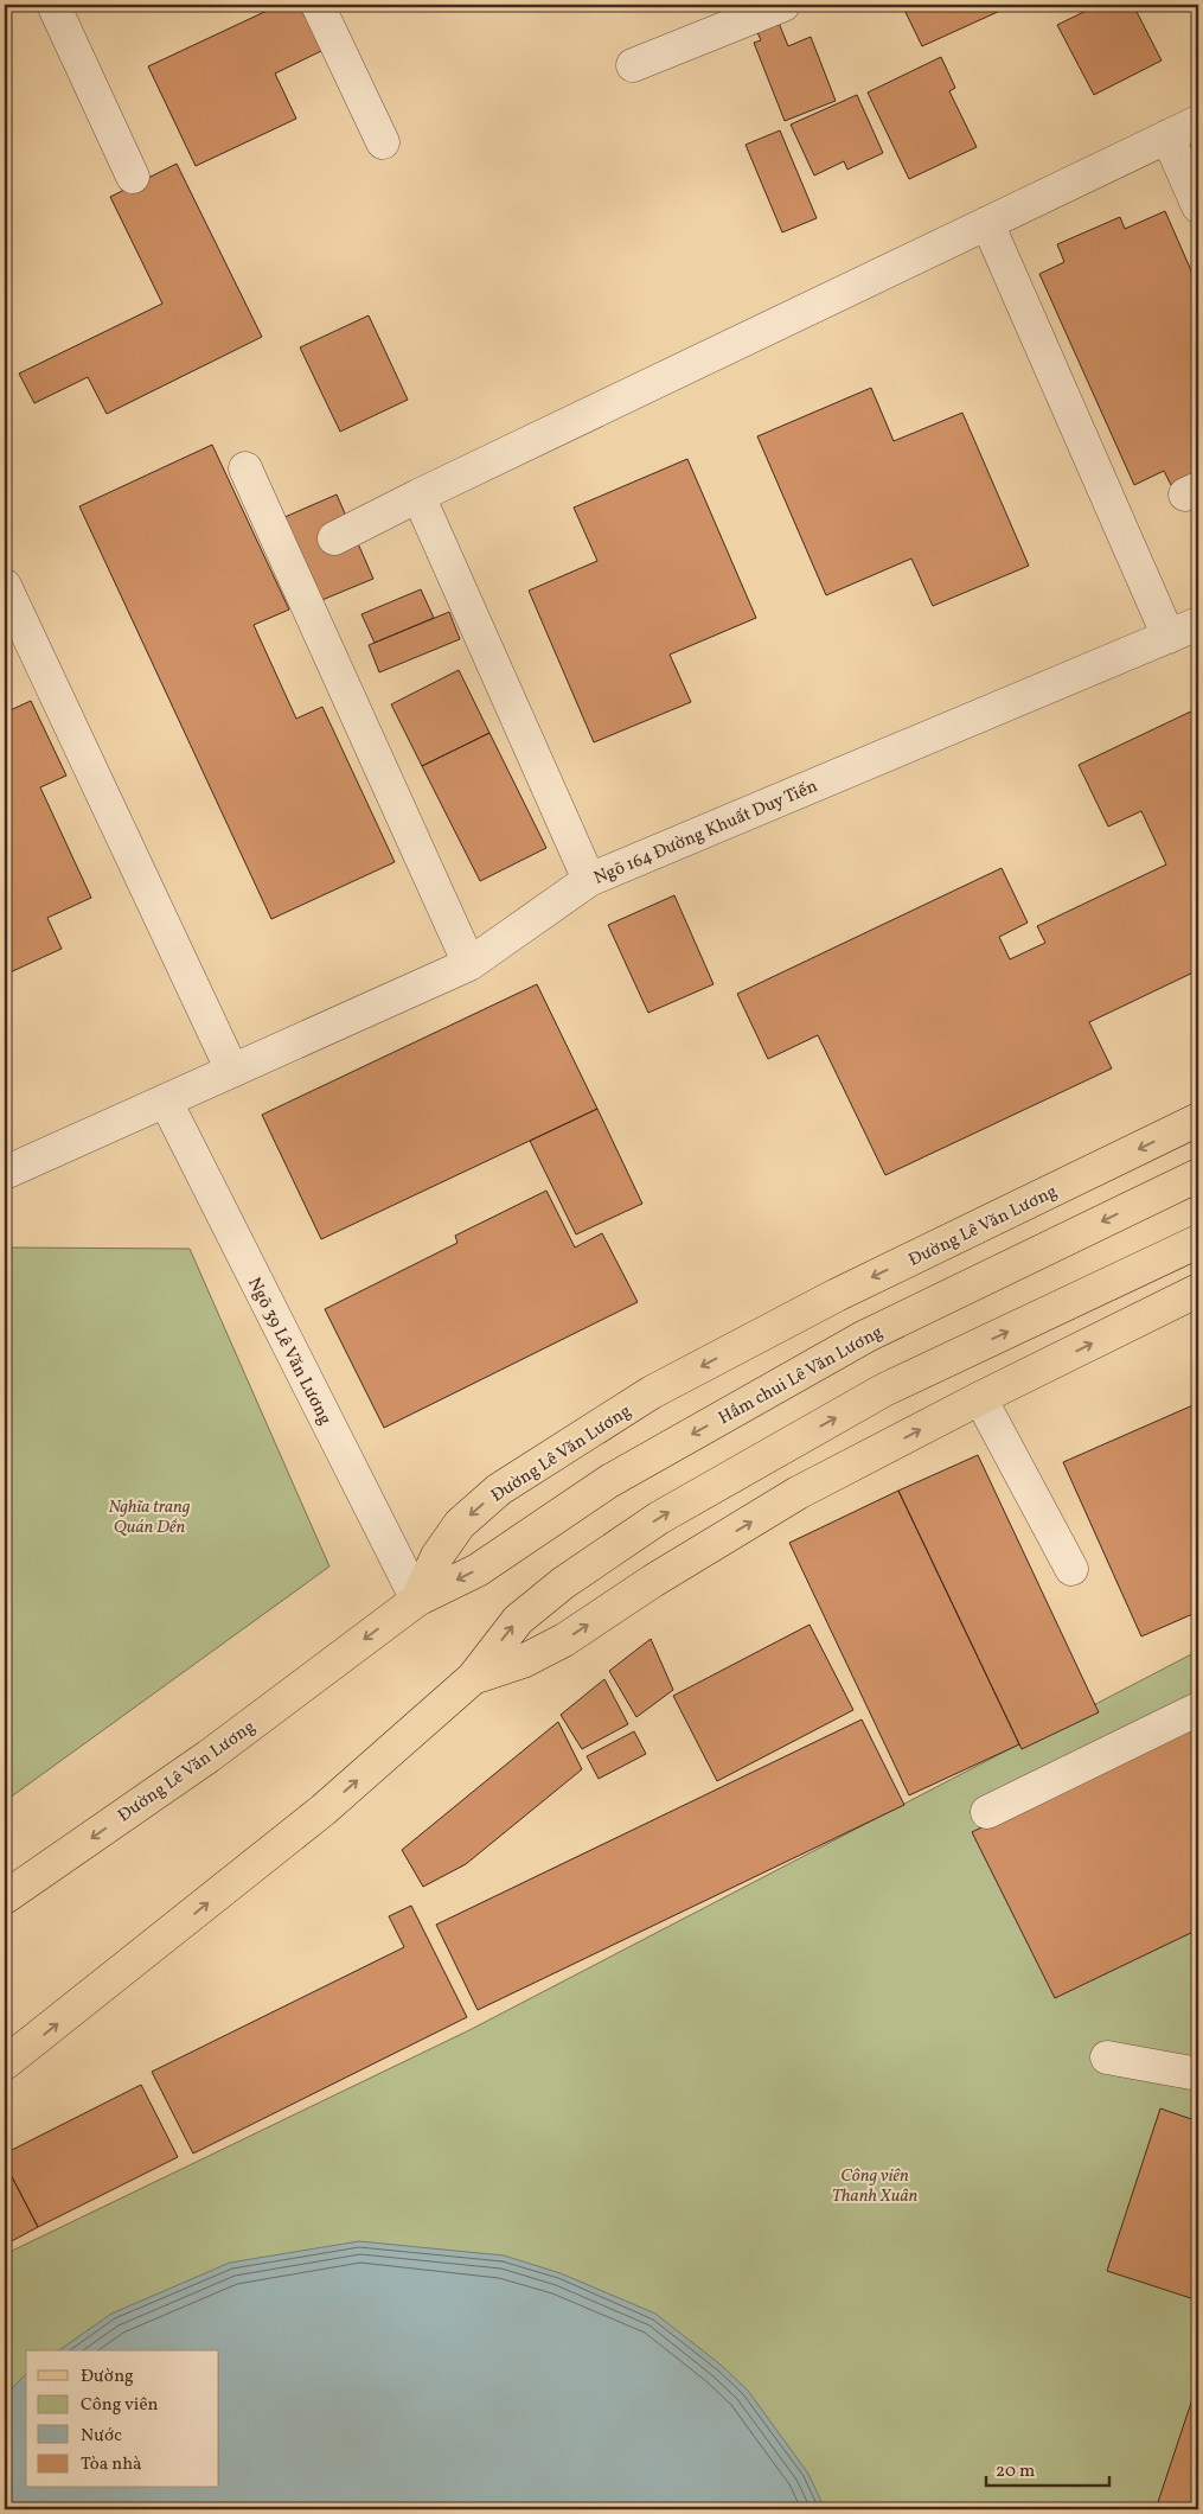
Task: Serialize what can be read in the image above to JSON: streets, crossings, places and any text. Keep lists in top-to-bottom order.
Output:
{
  "streets": {
    "main road": ["Đường Lê Văn Lương", "Hầm chui Lê Văn Lương"],
    "street": ["Ngõ 164 Đường Khuất Duy Tiến", "Ngõ 39 Lê Văn Lương"]
  },
  "crossings": [
    ["Ngõ 164 Đường Khuất Duy Tiến", "Ngõ 39 Lê Văn Lương"],
    ["Đường Lê Văn Lương", "Ngõ 39 Lê Văn Lương"],
    ["Đường Lê Văn Lương", "Hầm chui Lê Văn Lương"],
    ["Ngõ 39 Lê Văn Lương", "Hầm chui Lê Văn Lương"]
  ],
  "parks": ["Nghĩa trang Quán Dền", "Công viên Thanh Xuân"],
  "legend": [
    "Đường",
    "Công viên",
    "Nước",
    "Tòa nhà"
  ],
  "scale_bar": "20 m"
}
